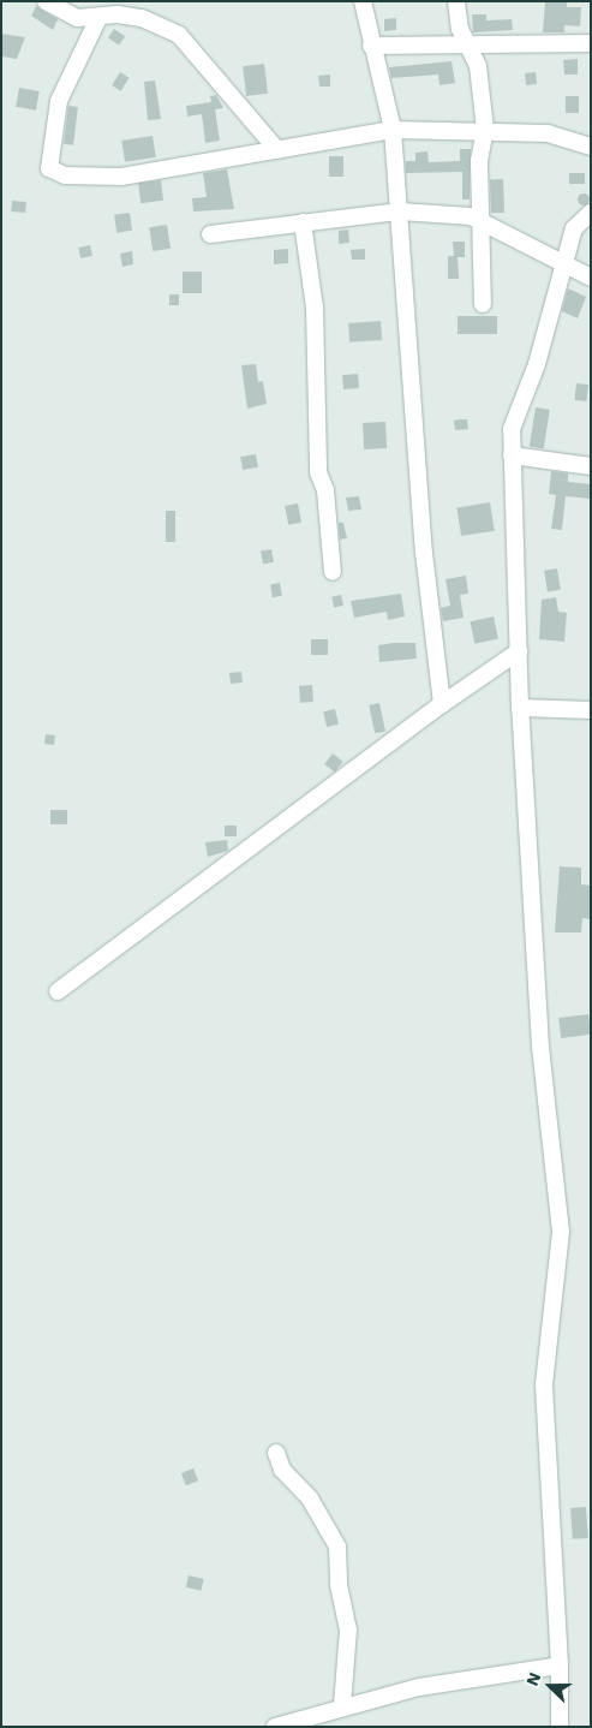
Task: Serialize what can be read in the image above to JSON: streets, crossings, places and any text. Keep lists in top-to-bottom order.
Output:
{
  "north": "left"
}
